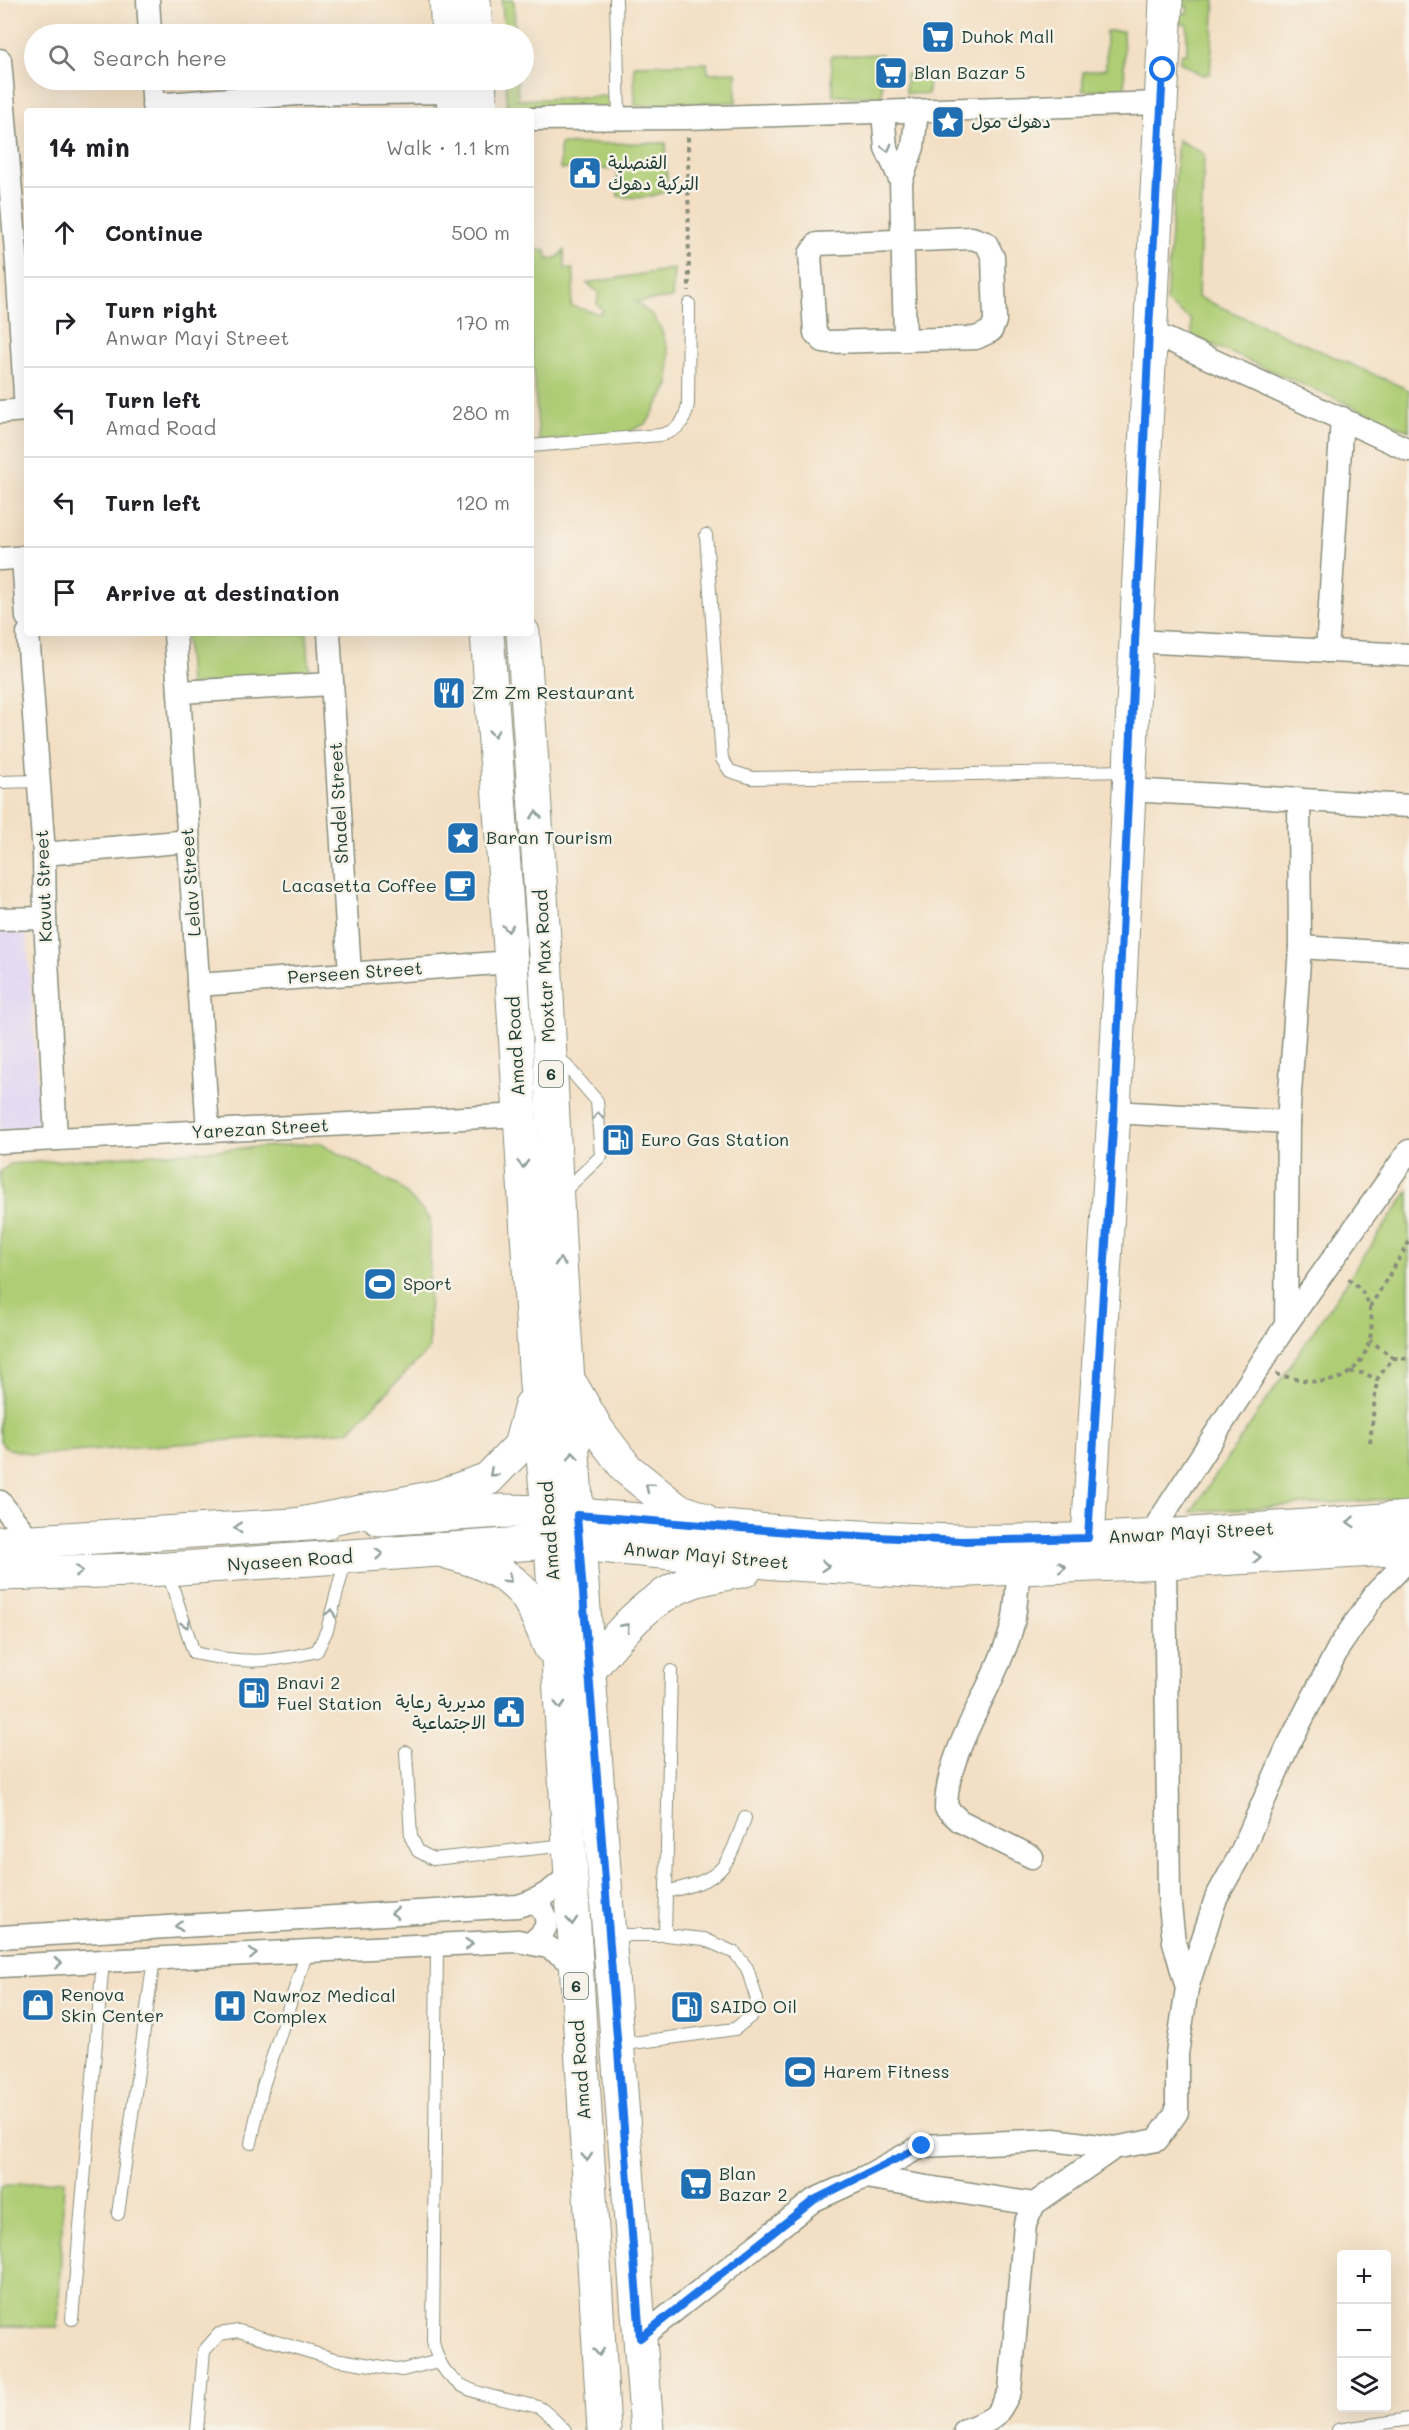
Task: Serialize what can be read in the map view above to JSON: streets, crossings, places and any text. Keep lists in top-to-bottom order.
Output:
{
  "streets": {
    "main road": [
      "Moxtar Max Road",
      "Amad Road",
      "6",
      "Anwar Mayi Street",
      "Nyaseen Road"
    ],
    "street": [
      "Shadel Street",
      "Lelav Street",
      "Kavut Street",
      "Perseen Street",
      "Yarezan Street"
    ]
  },
  "crossings": [
    ["Shadel Street", "Perseen Street"],
    ["Lelav Street", "Perseen Street"],
    ["Lelav Street", "Yarezan Street"],
    ["Kavut Street", "Yarezan Street"],
    ["Moxtar Max Road", "Amad Road"],
    ["Moxtar Max Road", "Anwar Mayi Street"],
    ["Moxtar Max Road", "Nyaseen Road"],
    ["Perseen Street", "Amad Road"],
    ["Amad Road", "Yarezan Street"],
    ["Amad Road", "Anwar Mayi Street"],
    ["Amad Road", "Nyaseen Road"],
    ["Anwar Mayi Street", "Nyaseen Road"]
  ],
  "one_way": ["Moxtar Max Road"],
  "places": {
    "supermarket": ["Duhok Mall", "Blan Bazar 5", "Blan Bazar 2"],
    "place": ["دهوك مول", "Baran Tourism"],
    "public building": ["القنصلية التركية دهوك", "مديرية رعاية الاجتماعية"],
    "restaurant": ["Zm Zm Restaurant"],
    "cafe": ["Lacasetta Coffee"],
    "fuel station": ["Euro Gas Station", "Bnavi 2 Fuel Station", "SAIDO Oil"],
    "sports": ["Sport", "Harem Fitness"],
    "shop": ["Renova Skin Center"],
    "hospital": ["Nawroz Medical Complex"]
  },
  "page": {
    "search": "Search here",
    "heading": ["14 min", "Walk · 1.1 km"],
    "list": [
      ["Continue", "500 m"],
      ["Turn right", "Anwar Mayi Street", "170 m"],
      ["Turn left", "Amad Road", "280 m"],
      ["Turn left", "120 m"],
      "Arrive at destination"
    ],
    "map_buttons": ["+", "−"]
  }
}
